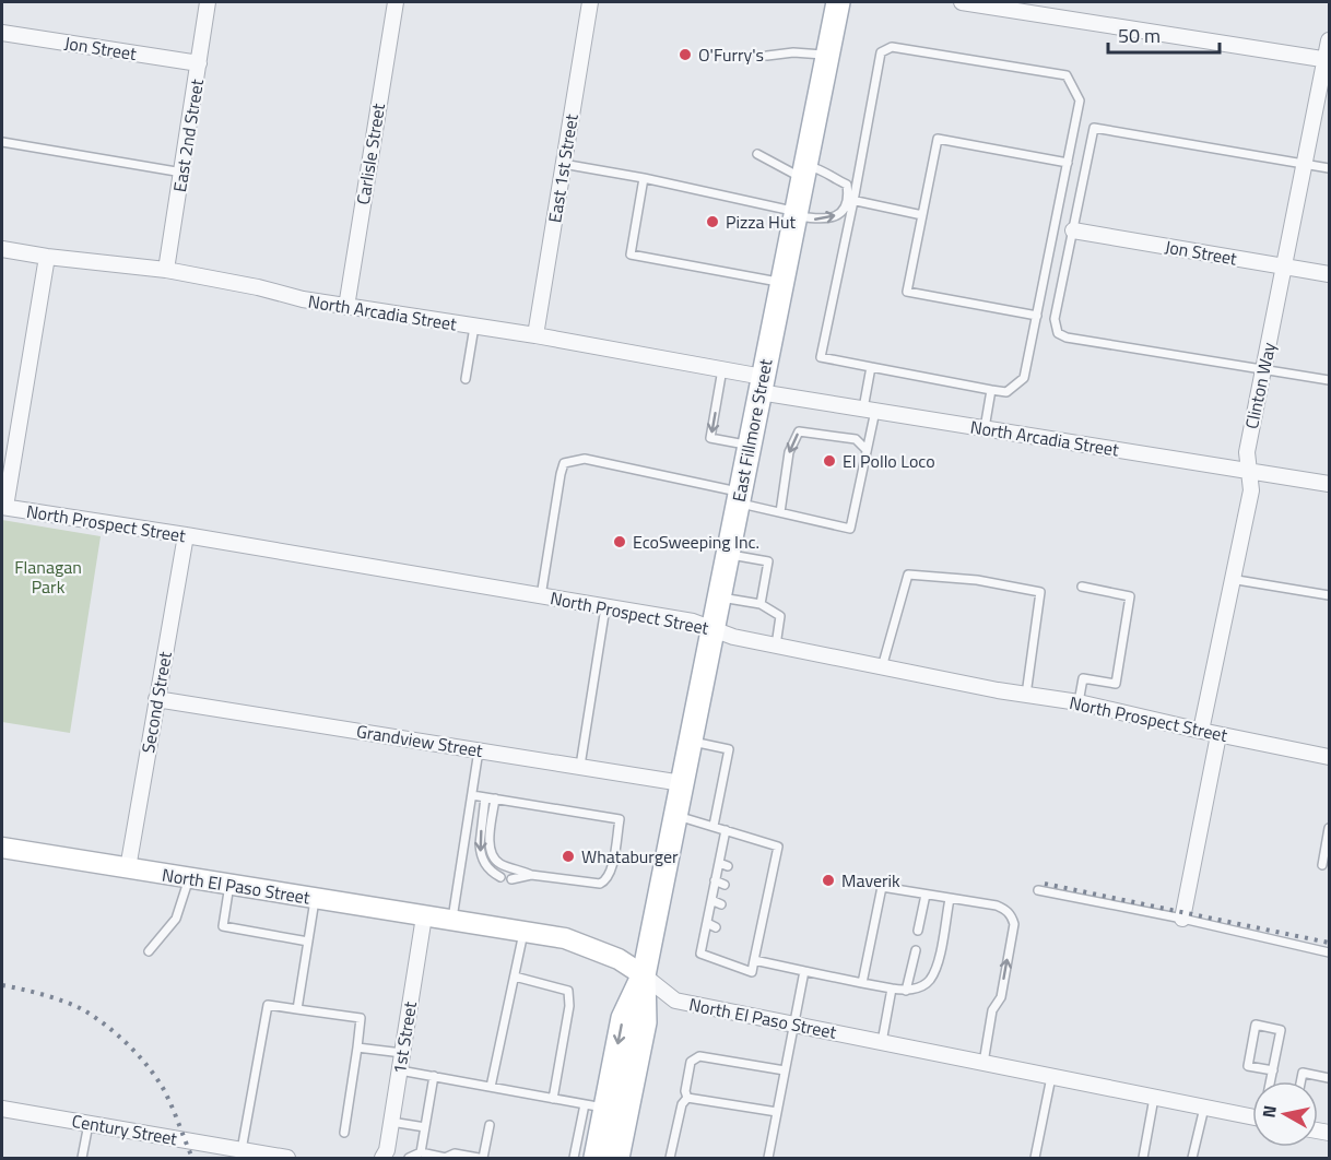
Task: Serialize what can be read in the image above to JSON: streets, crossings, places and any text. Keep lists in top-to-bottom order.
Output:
{
  "streets": {
    "main road": ["East Fillmore Street"],
    "street": [
      "Jon Street",
      "East 2nd Street",
      "Carlisle Street",
      "East 1st Street",
      "North Arcadia Street",
      "Clinton Way",
      "North Prospect Street",
      "Second Street",
      "Grandview Street",
      "North El Paso Street",
      "1st Street",
      "Century Street"
    ]
  },
  "crossings": [
    ["Jon Street", "East 2nd Street"],
    ["Jon Street", "Clinton Way"],
    ["East 2nd Street", "North Arcadia Street"],
    ["Carlisle Street", "North Arcadia Street"],
    ["East 1st Street", "North Arcadia Street"],
    ["North Arcadia Street", "Clinton Way"],
    ["North Arcadia Street", "East Fillmore Street"],
    ["Clinton Way", "North Prospect Street"],
    ["East Fillmore Street", "North Prospect Street"],
    ["East Fillmore Street", "Grandview Street"],
    ["East Fillmore Street", "North El Paso Street"],
    ["North Prospect Street", "Second Street"],
    ["Second Street", "Grandview Street"],
    ["Second Street", "North El Paso Street"],
    ["North El Paso Street", "1st Street"]
  ],
  "parks": ["Flanagan Park"],
  "places": [
    "O'Furry's",
    "Pizza Hut",
    "El Pollo Loco",
    "EcoSweeping Inc.",
    "Whataburger",
    "Maverik"
  ],
  "scale_bar": "50 m",
  "north": "left"
}
